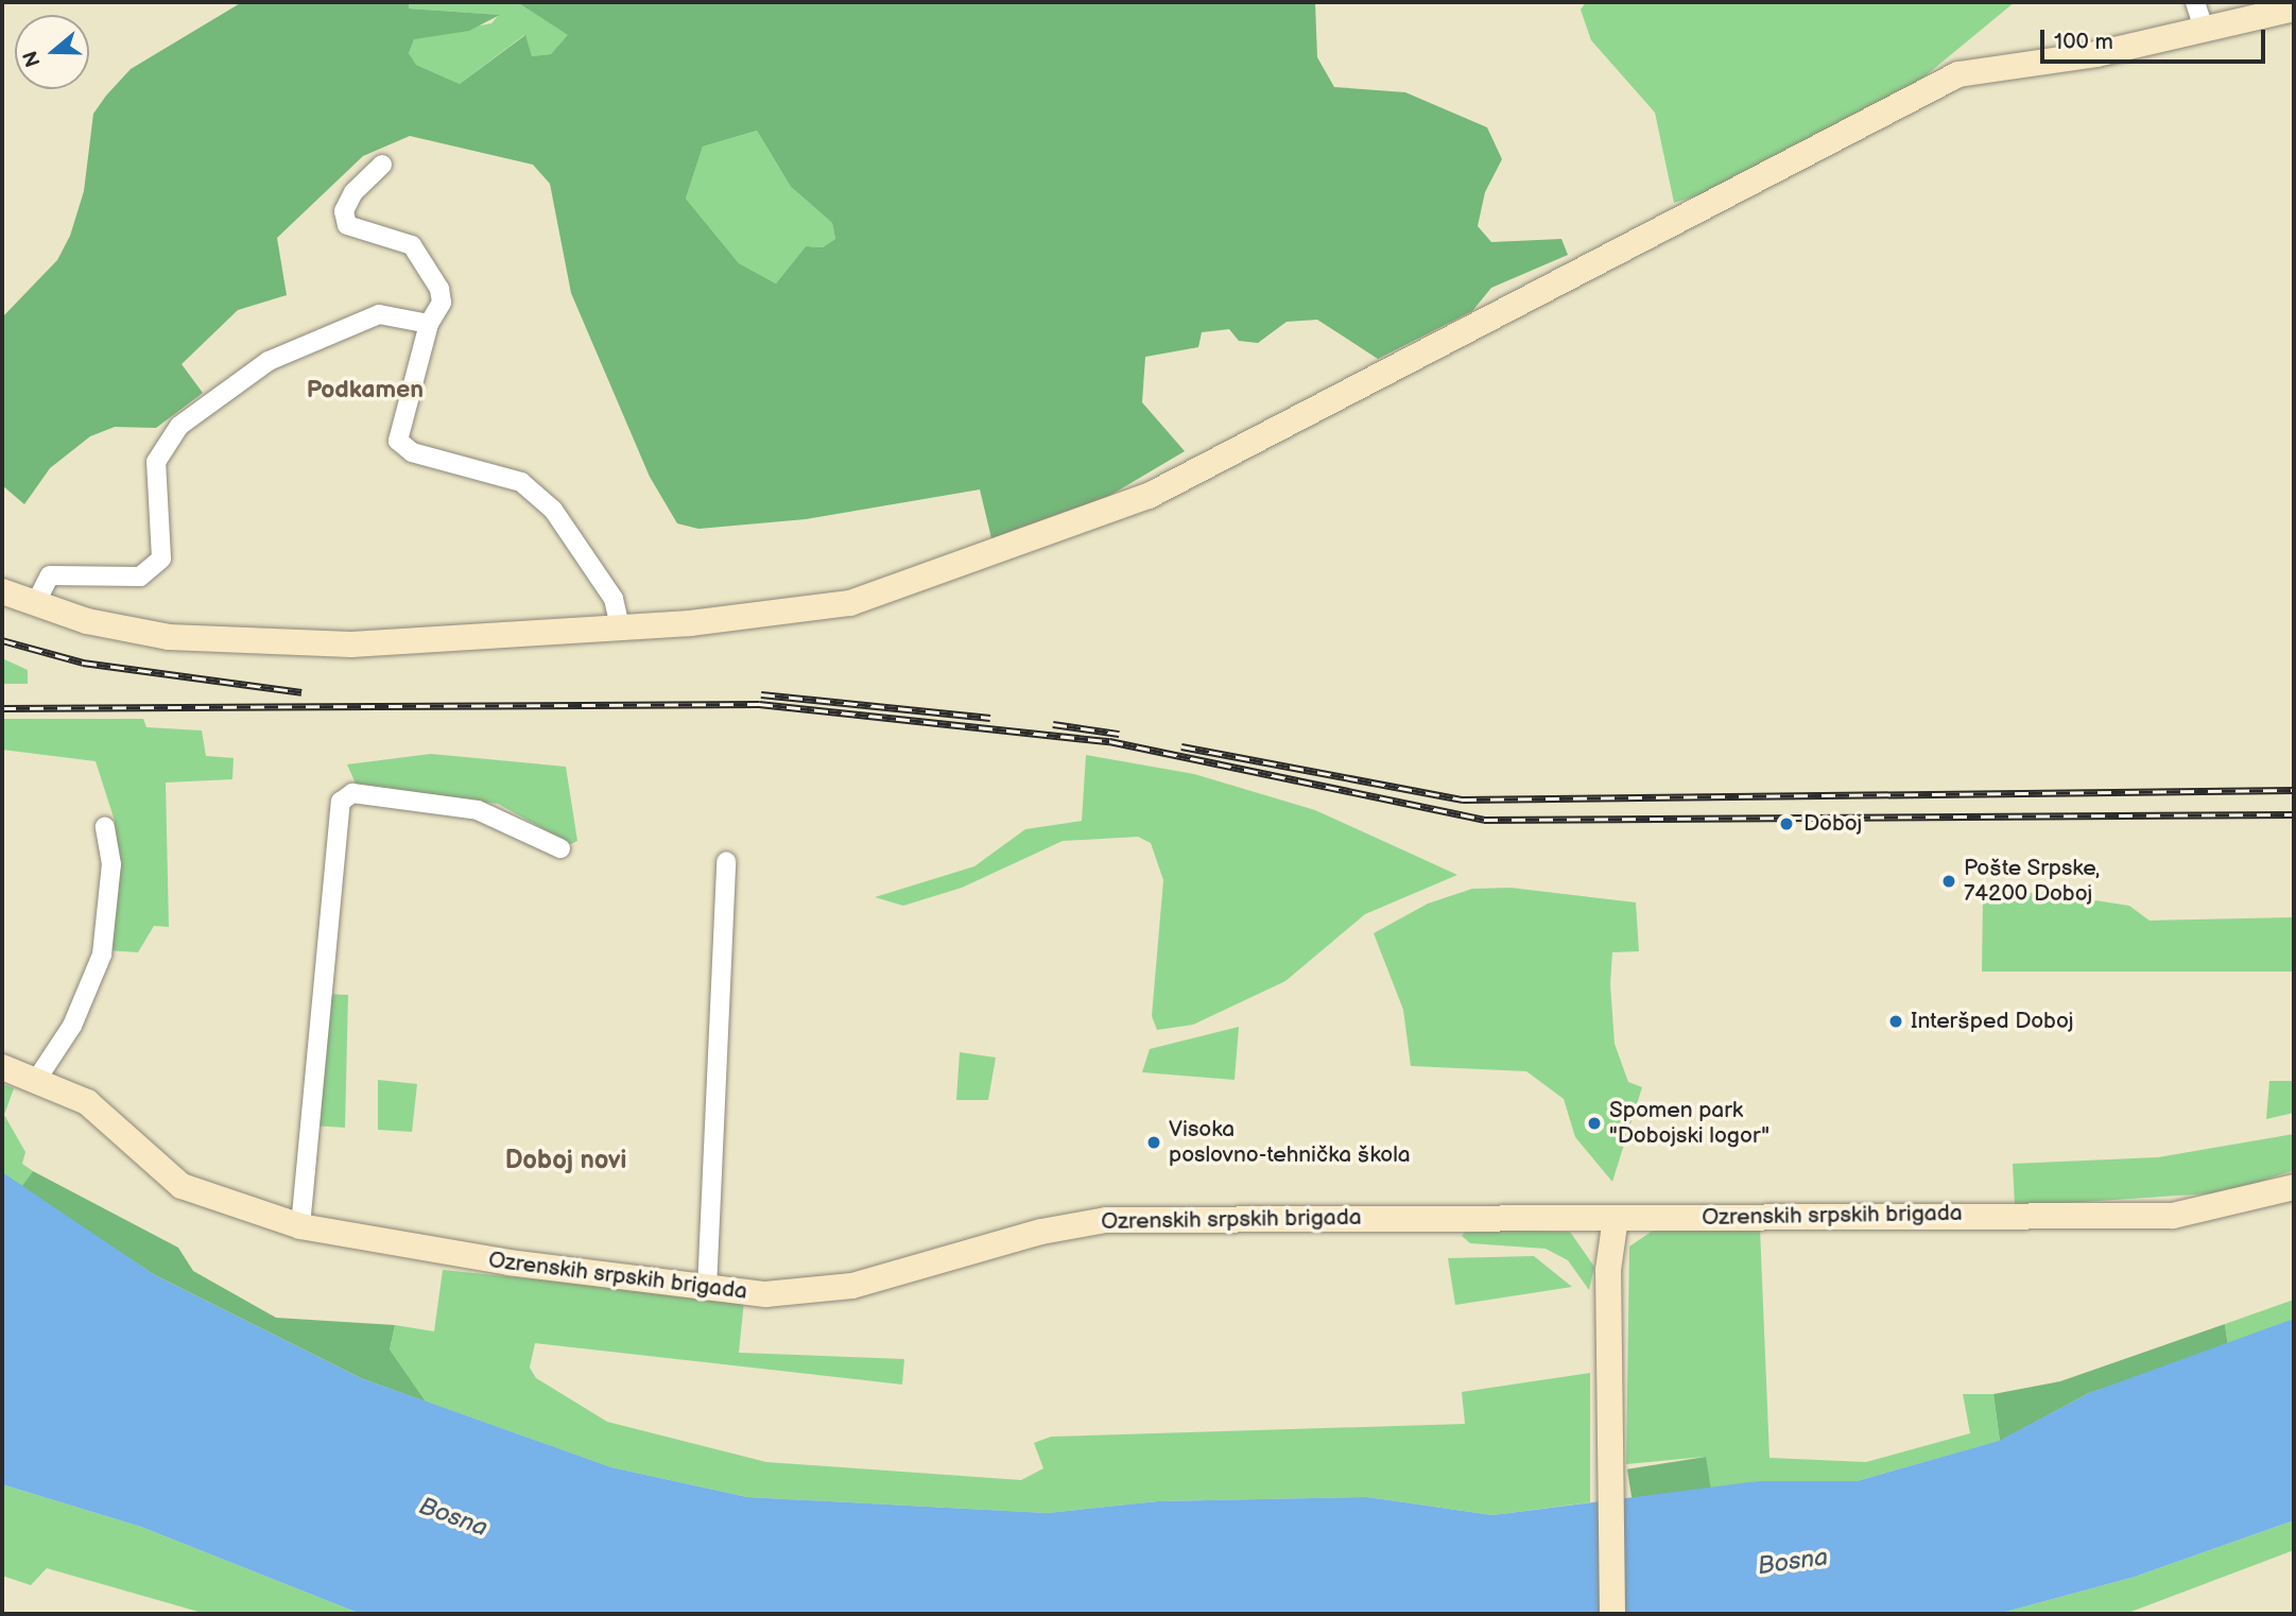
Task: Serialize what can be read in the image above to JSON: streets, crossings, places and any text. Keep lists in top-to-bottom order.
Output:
{
  "streets": {
    "street": ["Ozrenskih srpskih brigada"]
  },
  "districts": ["Podkamen", "Doboj novi"],
  "water": ["Bosna"],
  "places": [
    "Doboj",
    "Pošte Srpske, 74200 Doboj",
    "Interšped Doboj",
    "Spomen park \"Dobojski logor\"",
    "Visoka poslovno-tehnička škola"
  ],
  "scale_bar": "100 m",
  "north": "left"
}
